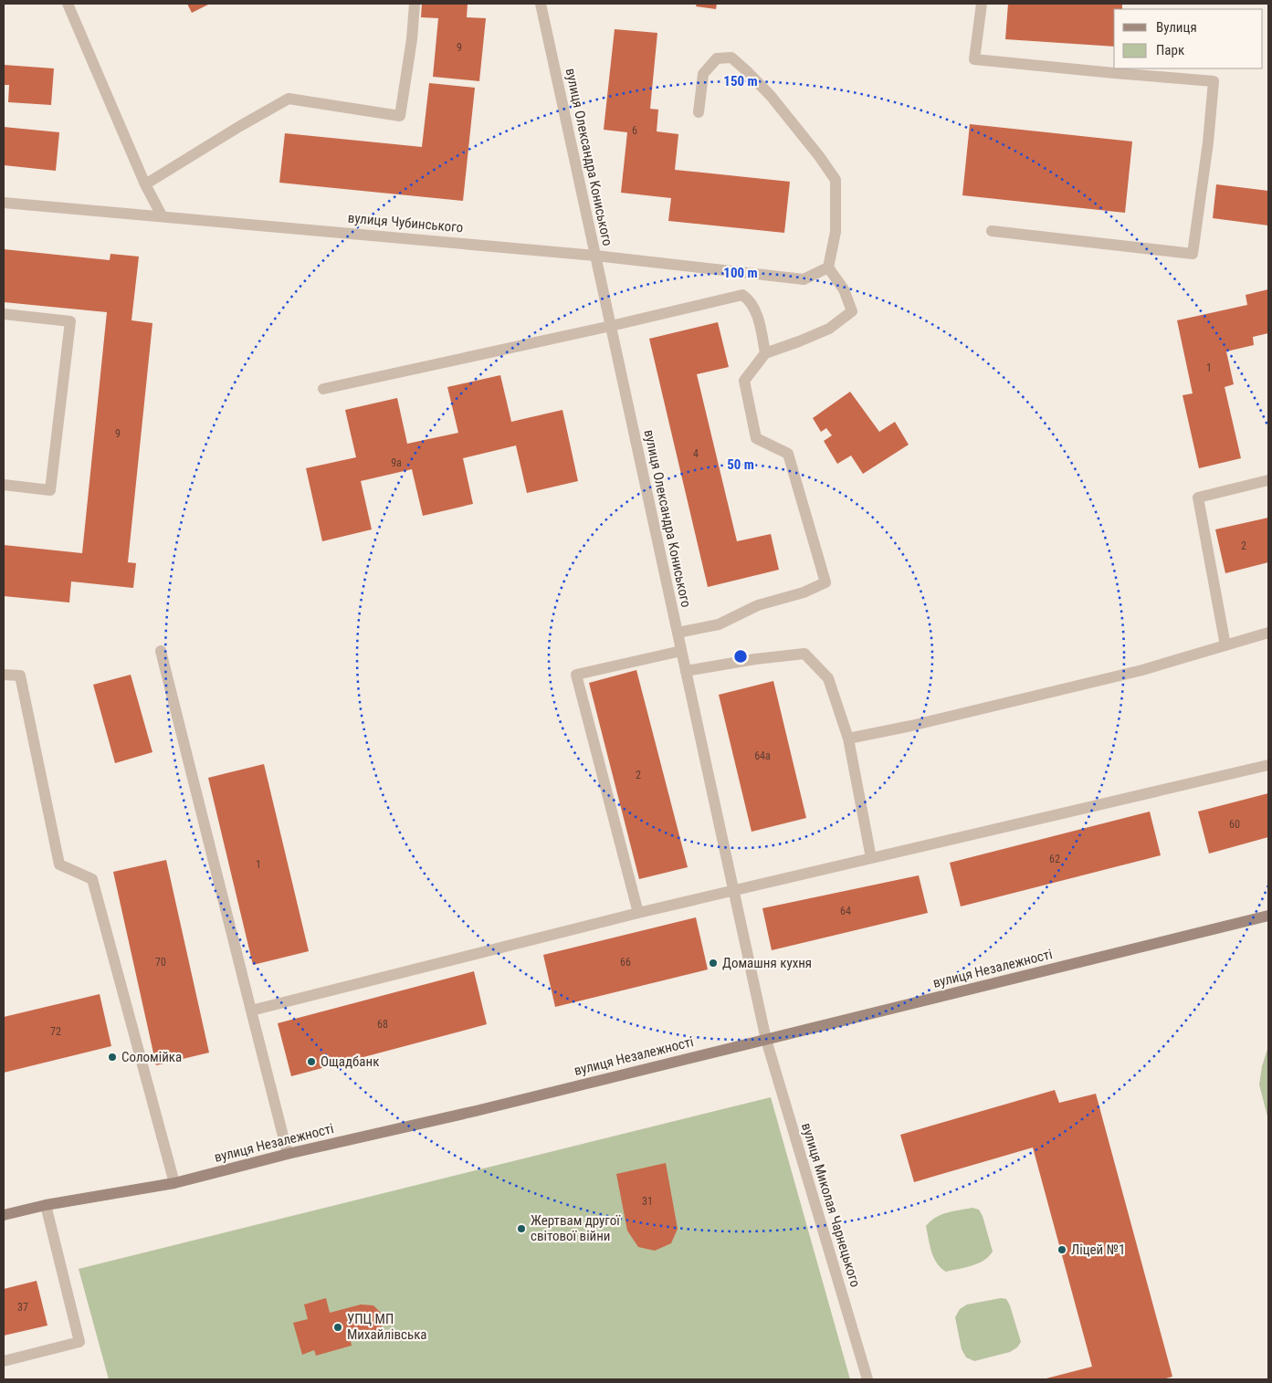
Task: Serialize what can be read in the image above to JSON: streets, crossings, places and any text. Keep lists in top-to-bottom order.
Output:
{
  "streets": {
    "main road": ["вулиця Незалежності"],
    "street": ["вулиця Олександра Кониського", "вулиця Чубинського", "вулиця Миколая Чарнецького"]
  },
  "crossings": [
    ["вулиця Олександра Кониського", "вулиця Чубинського"],
    ["вулиця Олександра Кониського", "вулиця Незалежності"],
    ["вулиця Олександра Кониського", "вулиця Миколая Чарнецького"],
    ["вулиця Незалежності", "вулиця Миколая Чарнецького"]
  ],
  "places": [
    "Домашня кухня",
    "Соломійка",
    "Ощадбанк",
    "Жертвам другої світової війни",
    "Ліцей №1",
    "УПЦ МП Михайлівська"
  ],
  "house_numbers": [
    "9",
    "6",
    "1",
    "9",
    "4",
    "9а",
    "2",
    "64а",
    "2",
    "60",
    "62",
    "1",
    "64",
    "70",
    "66",
    "68",
    "72",
    "31",
    "37"
  ],
  "legend": ["Вулиця", "Парк"],
  "rings": ["150 m", "100 m", "50 m"]
}
